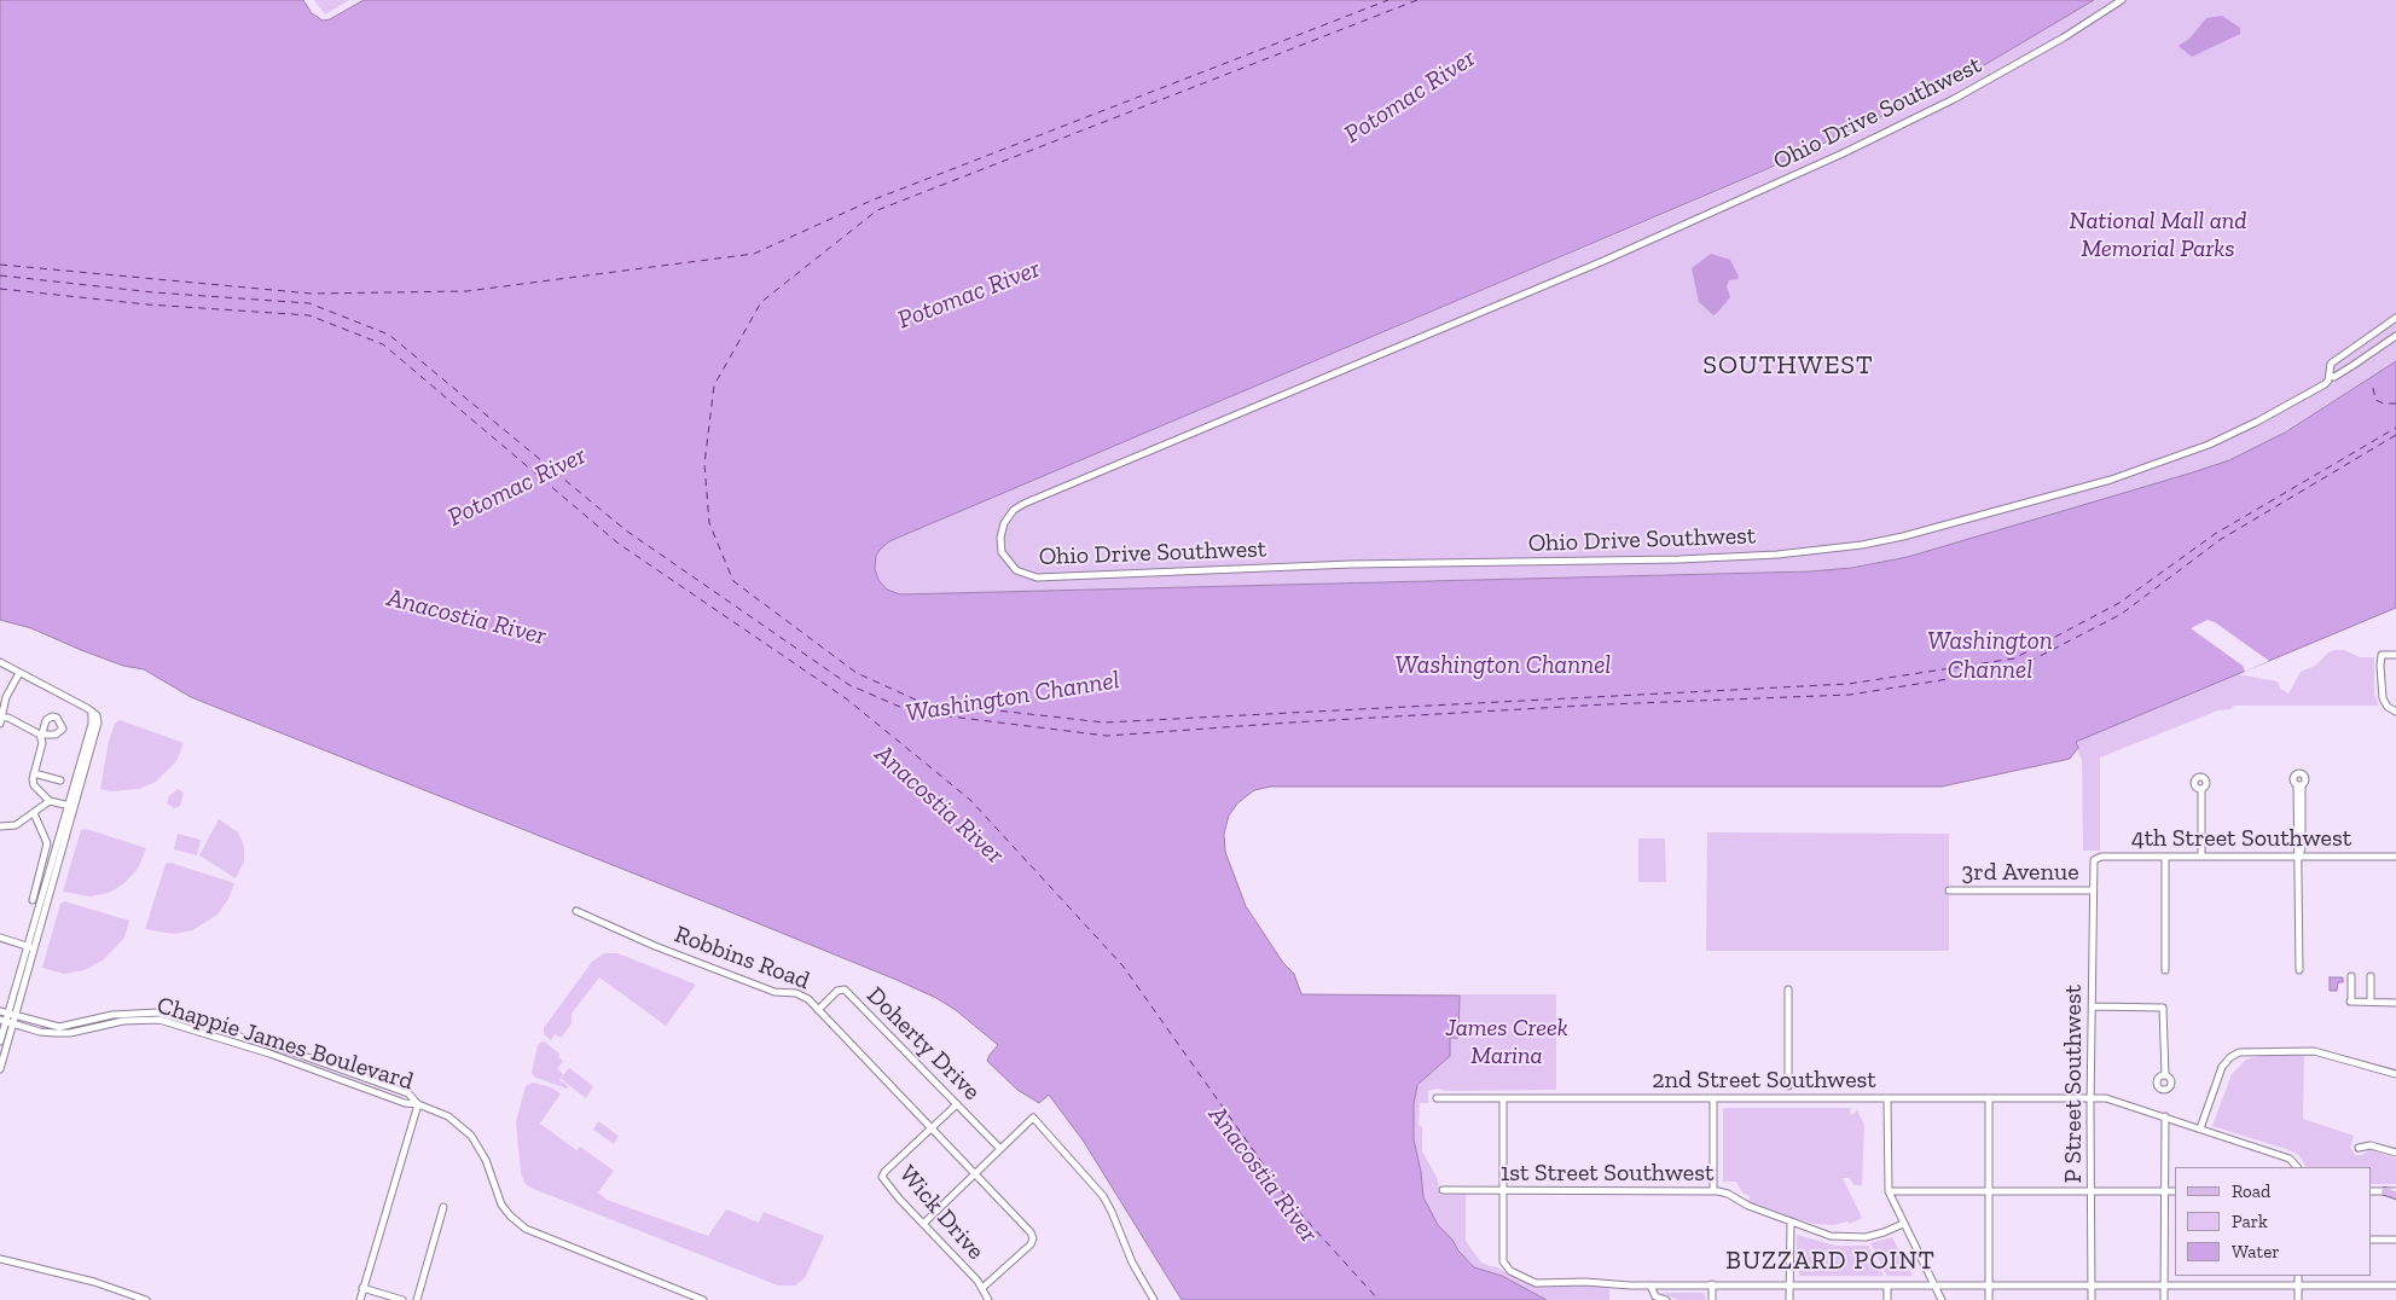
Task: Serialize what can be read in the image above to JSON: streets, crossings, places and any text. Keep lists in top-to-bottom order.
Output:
{
  "streets": {
    "street": [
      "Ohio Drive Southwest",
      "4th Street Southwest",
      "3rd Avenue",
      "Robbins Road",
      "Chappie James Boulevard",
      "Doherty Drive",
      "2nd Street Southwest",
      "P Street Southwest",
      "1st Street Southwest",
      "Wick Drive"
    ]
  },
  "crossings": [
    ["4th Street Southwest", "P Street Southwest"],
    ["3rd Avenue", "P Street Southwest"],
    ["Robbins Road", "Doherty Drive"],
    ["Robbins Road", "Wick Drive"],
    ["Doherty Drive", "Wick Drive"],
    ["2nd Street Southwest", "P Street Southwest"]
  ],
  "districts": ["SOUTHWEST", "BUZZARD POINT"],
  "water": ["Potomac River", "Anacostia River", "Washington Channel"],
  "parks": ["National Mall and Memorial Parks", "James Creek Marina"],
  "legend": ["Road", "Park", "Water"]
}
